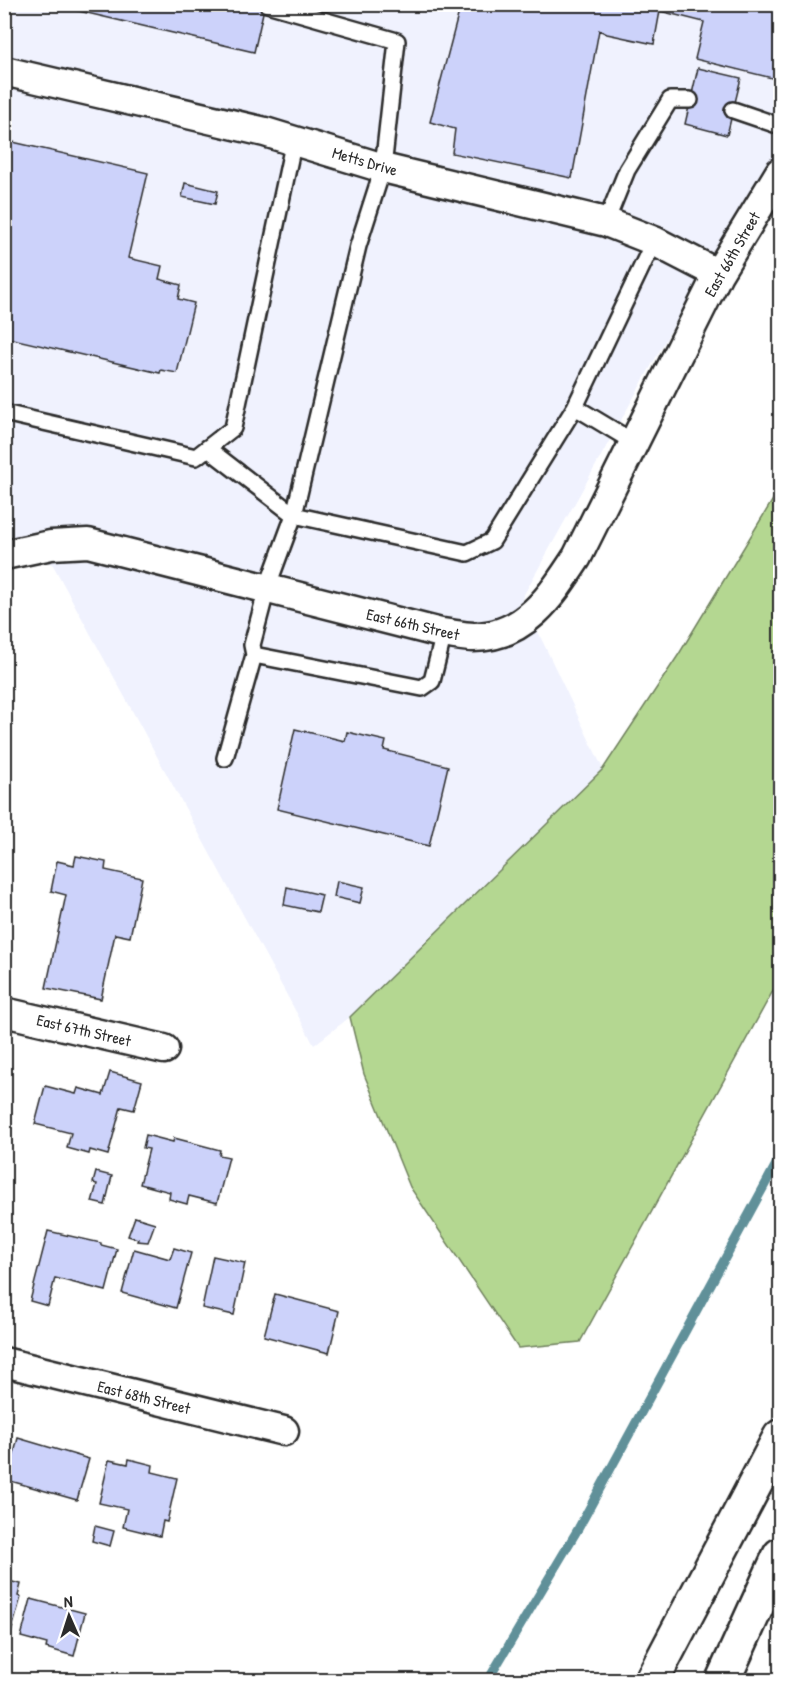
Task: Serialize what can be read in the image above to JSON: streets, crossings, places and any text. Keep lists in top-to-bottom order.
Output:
{
  "streets": {
    "street": [
      "Metts Drive",
      "East 66th Street",
      "East 67th Street",
      "East 68th Street"
    ]
  },
  "crossings": [
    ["Metts Drive", "East 66th Street"]
  ],
  "north": "top"
}
